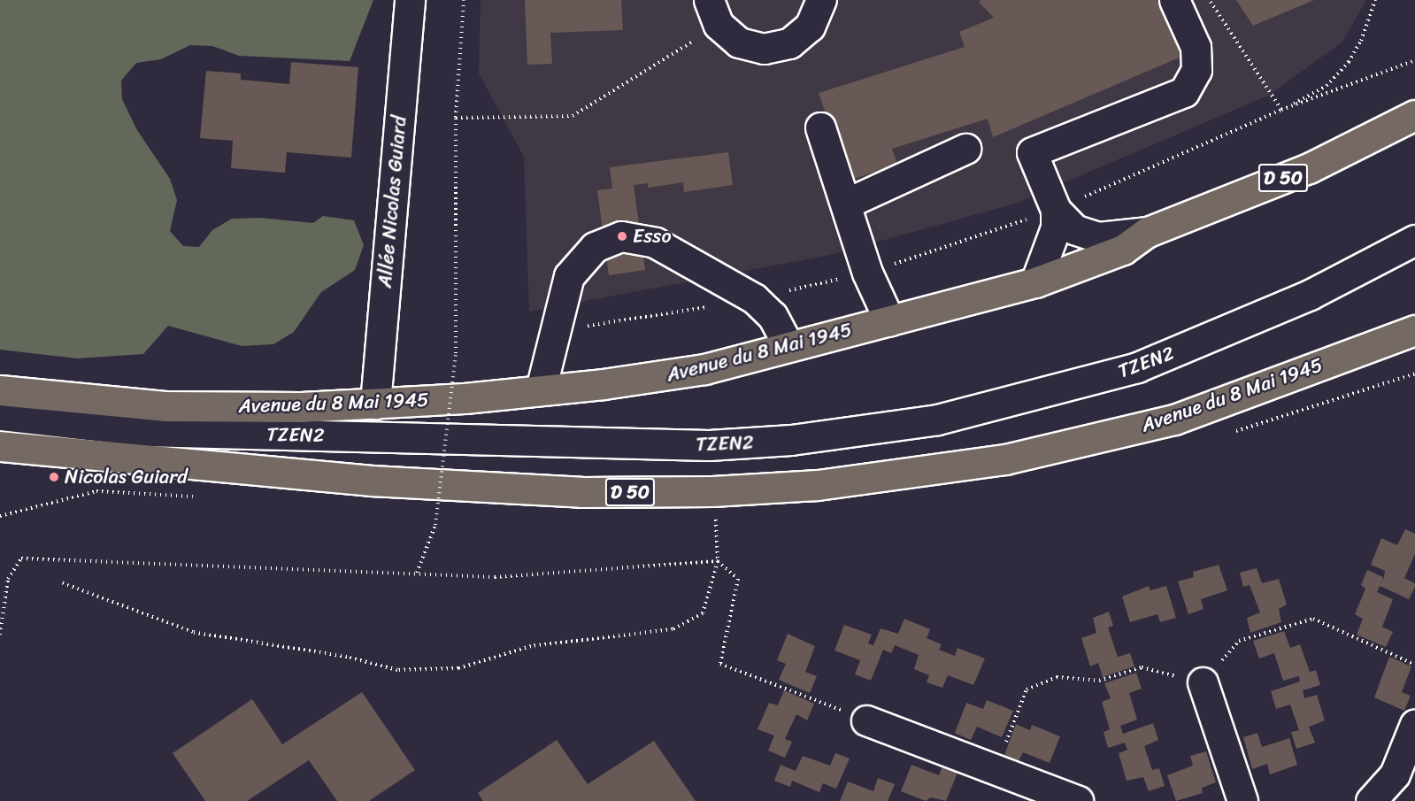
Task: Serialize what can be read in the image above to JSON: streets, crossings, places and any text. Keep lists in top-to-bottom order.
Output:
{
  "streets": {
    "main road": ["D 50", "Avenue du 8 Mai 1945"],
    "street": ["Allée Nicolas Guiard", "TZEN2"]
  },
  "crossings": [
    ["Allée Nicolas Guiard", "Avenue du 8 Mai 1945"]
  ],
  "places": ["Esso", "Nicolas Guiard"]
}
